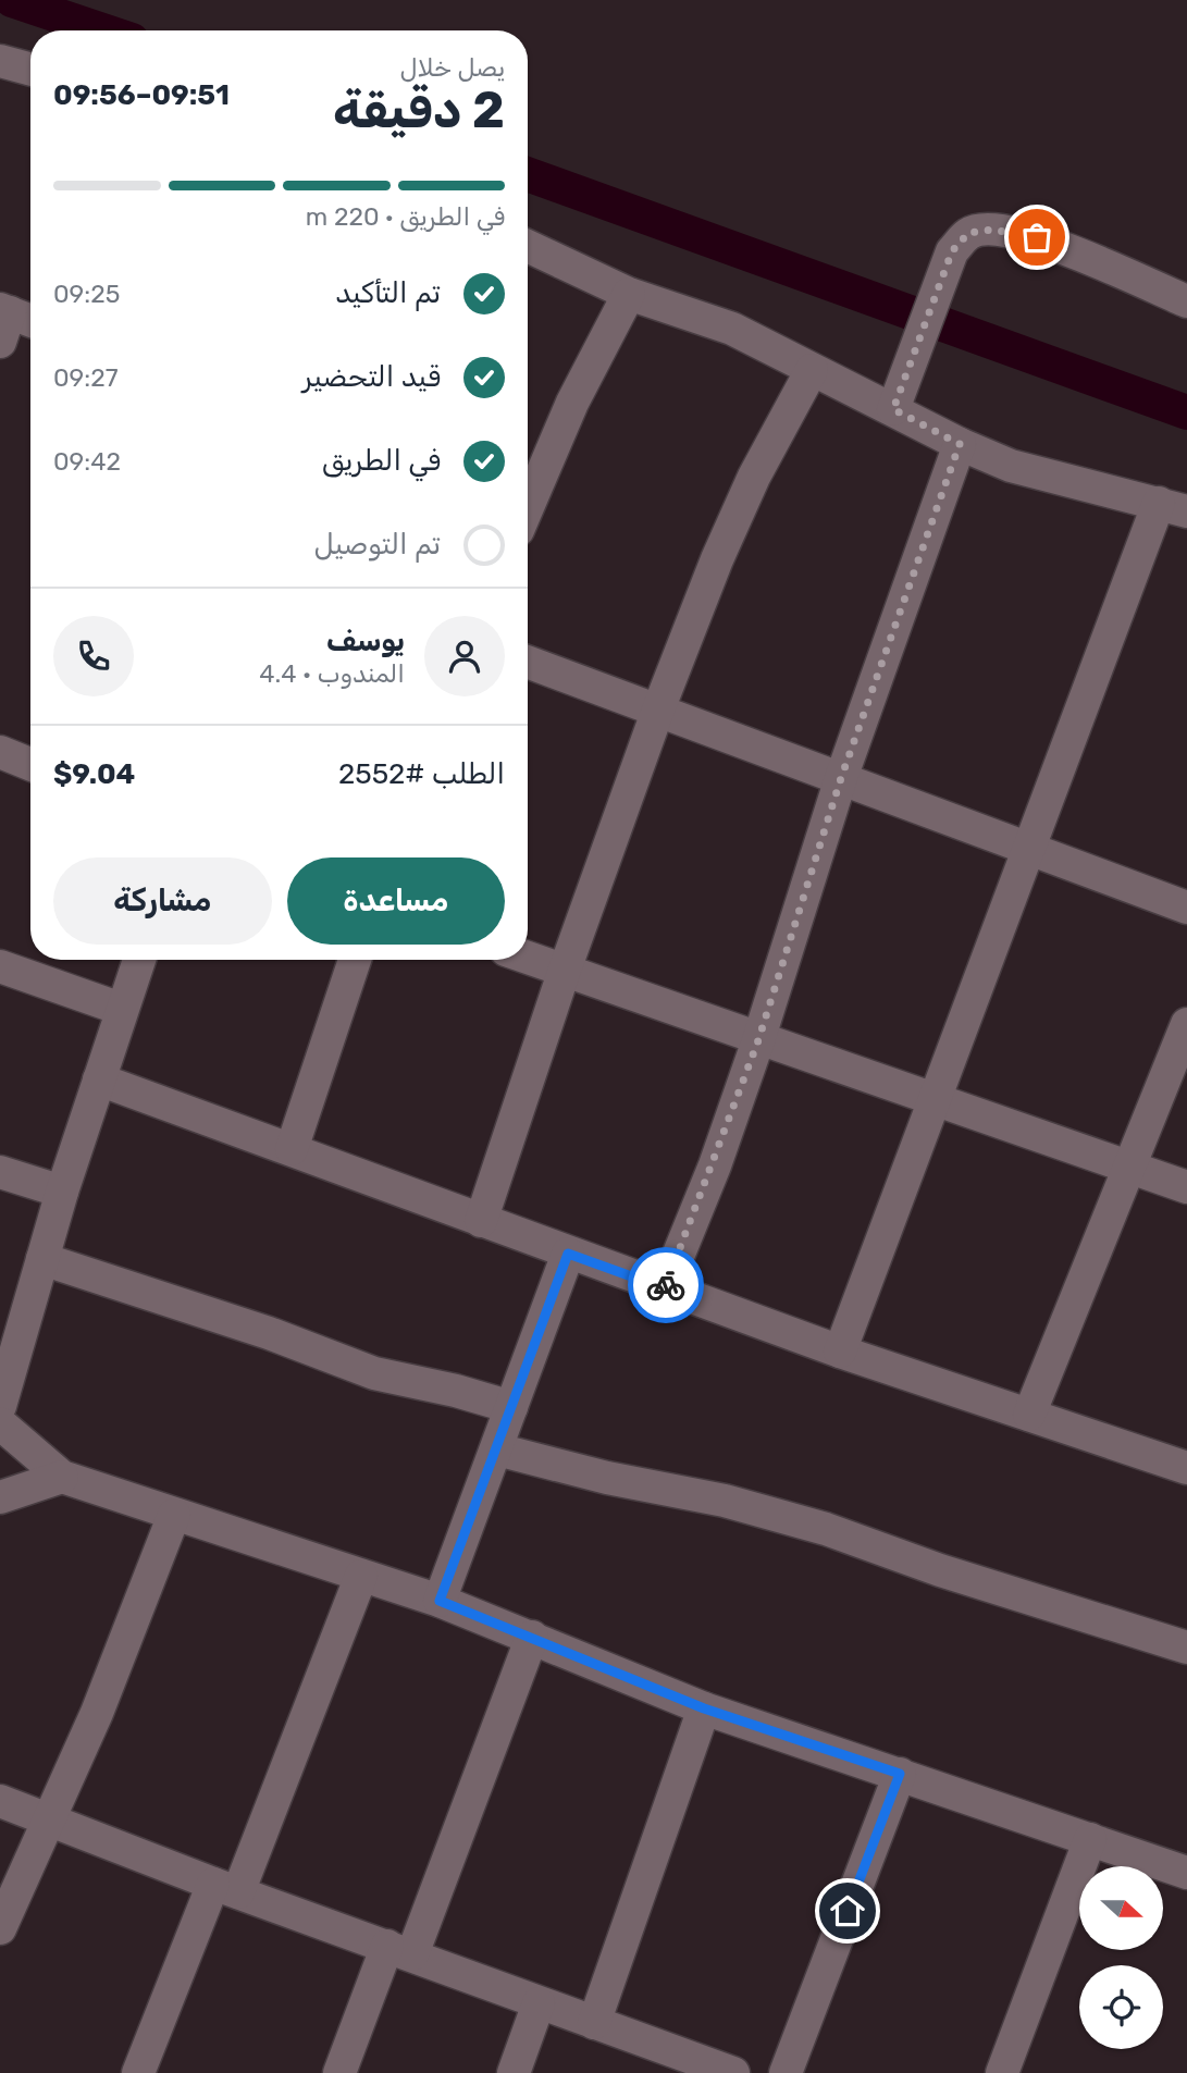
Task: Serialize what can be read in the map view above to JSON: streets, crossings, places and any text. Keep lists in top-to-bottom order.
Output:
{
  "north": "right",
  "page": {
    "heading": ["2 دقيقة", "يصل خلال", "09:51–09:56"],
    "panel": [
      "يوسف",
      "المندوب · 4.4",
      "الطلب #2552",
      "$9.04"
    ],
    "bar": "في الطريق · 220 m",
    "list": [
      ["تم التأكيد", "09:25"],
      ["قيد التحضير", "09:27"],
      ["في الطريق", "09:42"],
      "تم التوصيل"
    ],
    "buttons": ["مساعدة", "مشاركة"]
  }
}
